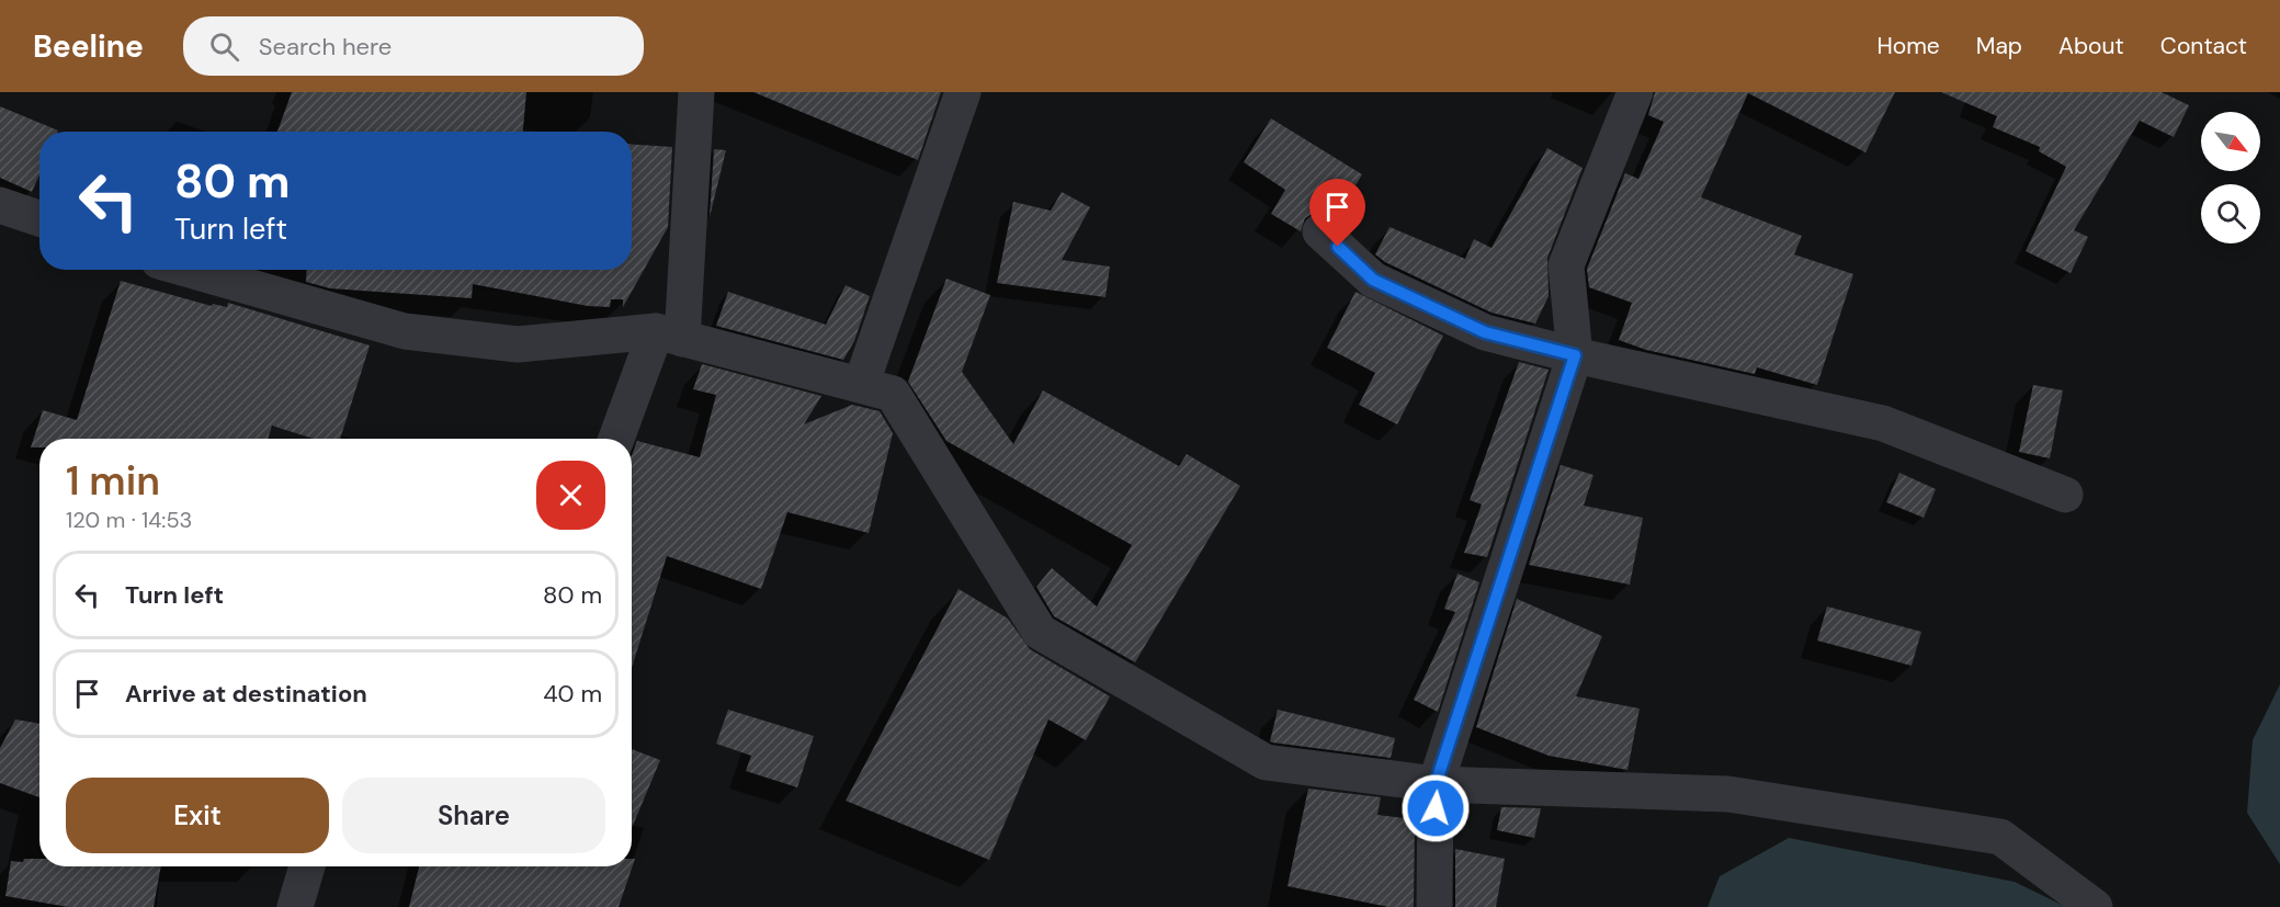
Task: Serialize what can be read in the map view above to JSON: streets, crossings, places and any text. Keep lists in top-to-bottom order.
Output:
{
  "north": "bottom right",
  "page": {
    "header": "Beeline",
    "search": "Search here",
    "nav": [
      "Home",
      "Map",
      "About",
      "Contact"
    ],
    "turn": ["80 m", "Turn left"],
    "heading": ["1 min", "120 m · 14:53"],
    "list": [
      {
        "name": "Turn left",
        "value": "80 m"
      },
      {
        "name": "Arrive at destination",
        "value": "40 m"
      }
    ],
    "buttons": ["Exit", "Share"]
  }
}
